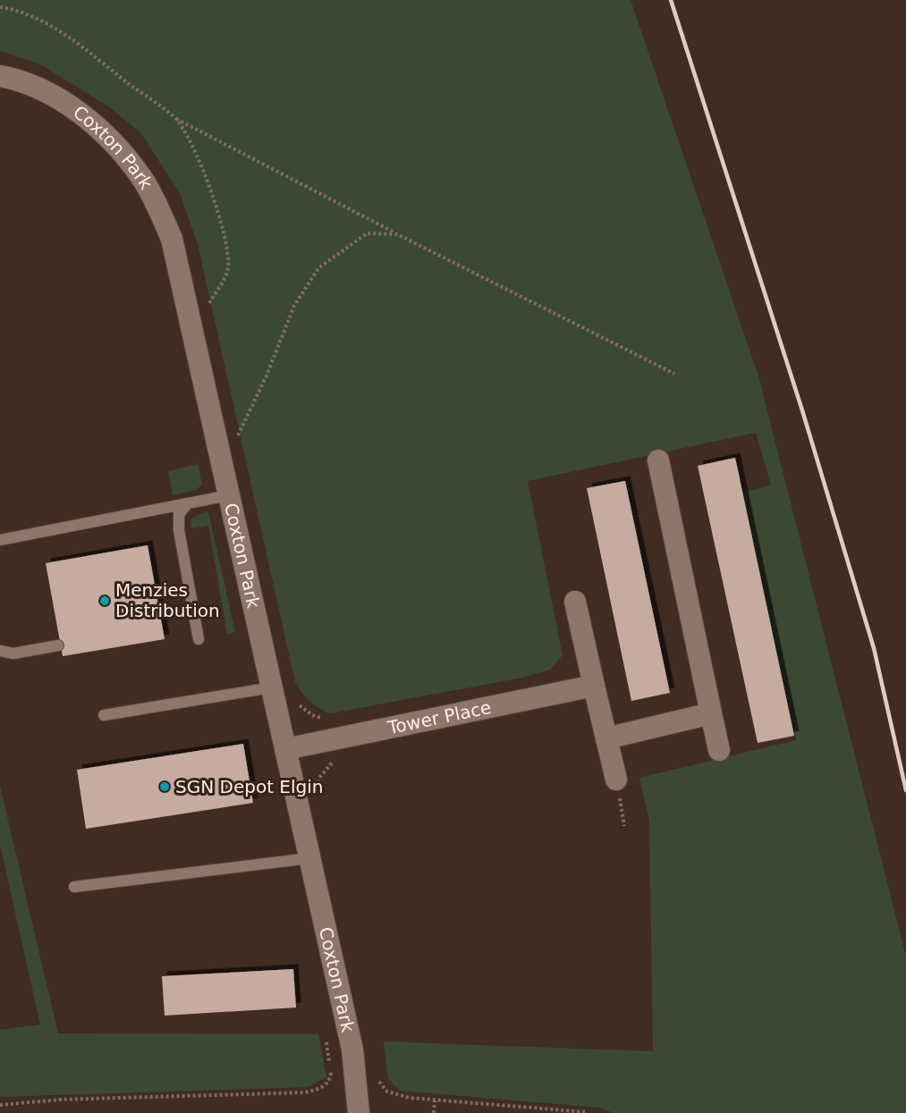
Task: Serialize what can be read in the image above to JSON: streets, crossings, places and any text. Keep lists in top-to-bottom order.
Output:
{
  "streets": {
    "street": ["Coxton Park", "Tower Place"]
  },
  "crossings": [
    ["Coxton Park", "Tower Place"]
  ],
  "places": ["Menzies Distribution", "SGN Depot Elgin"]
}
